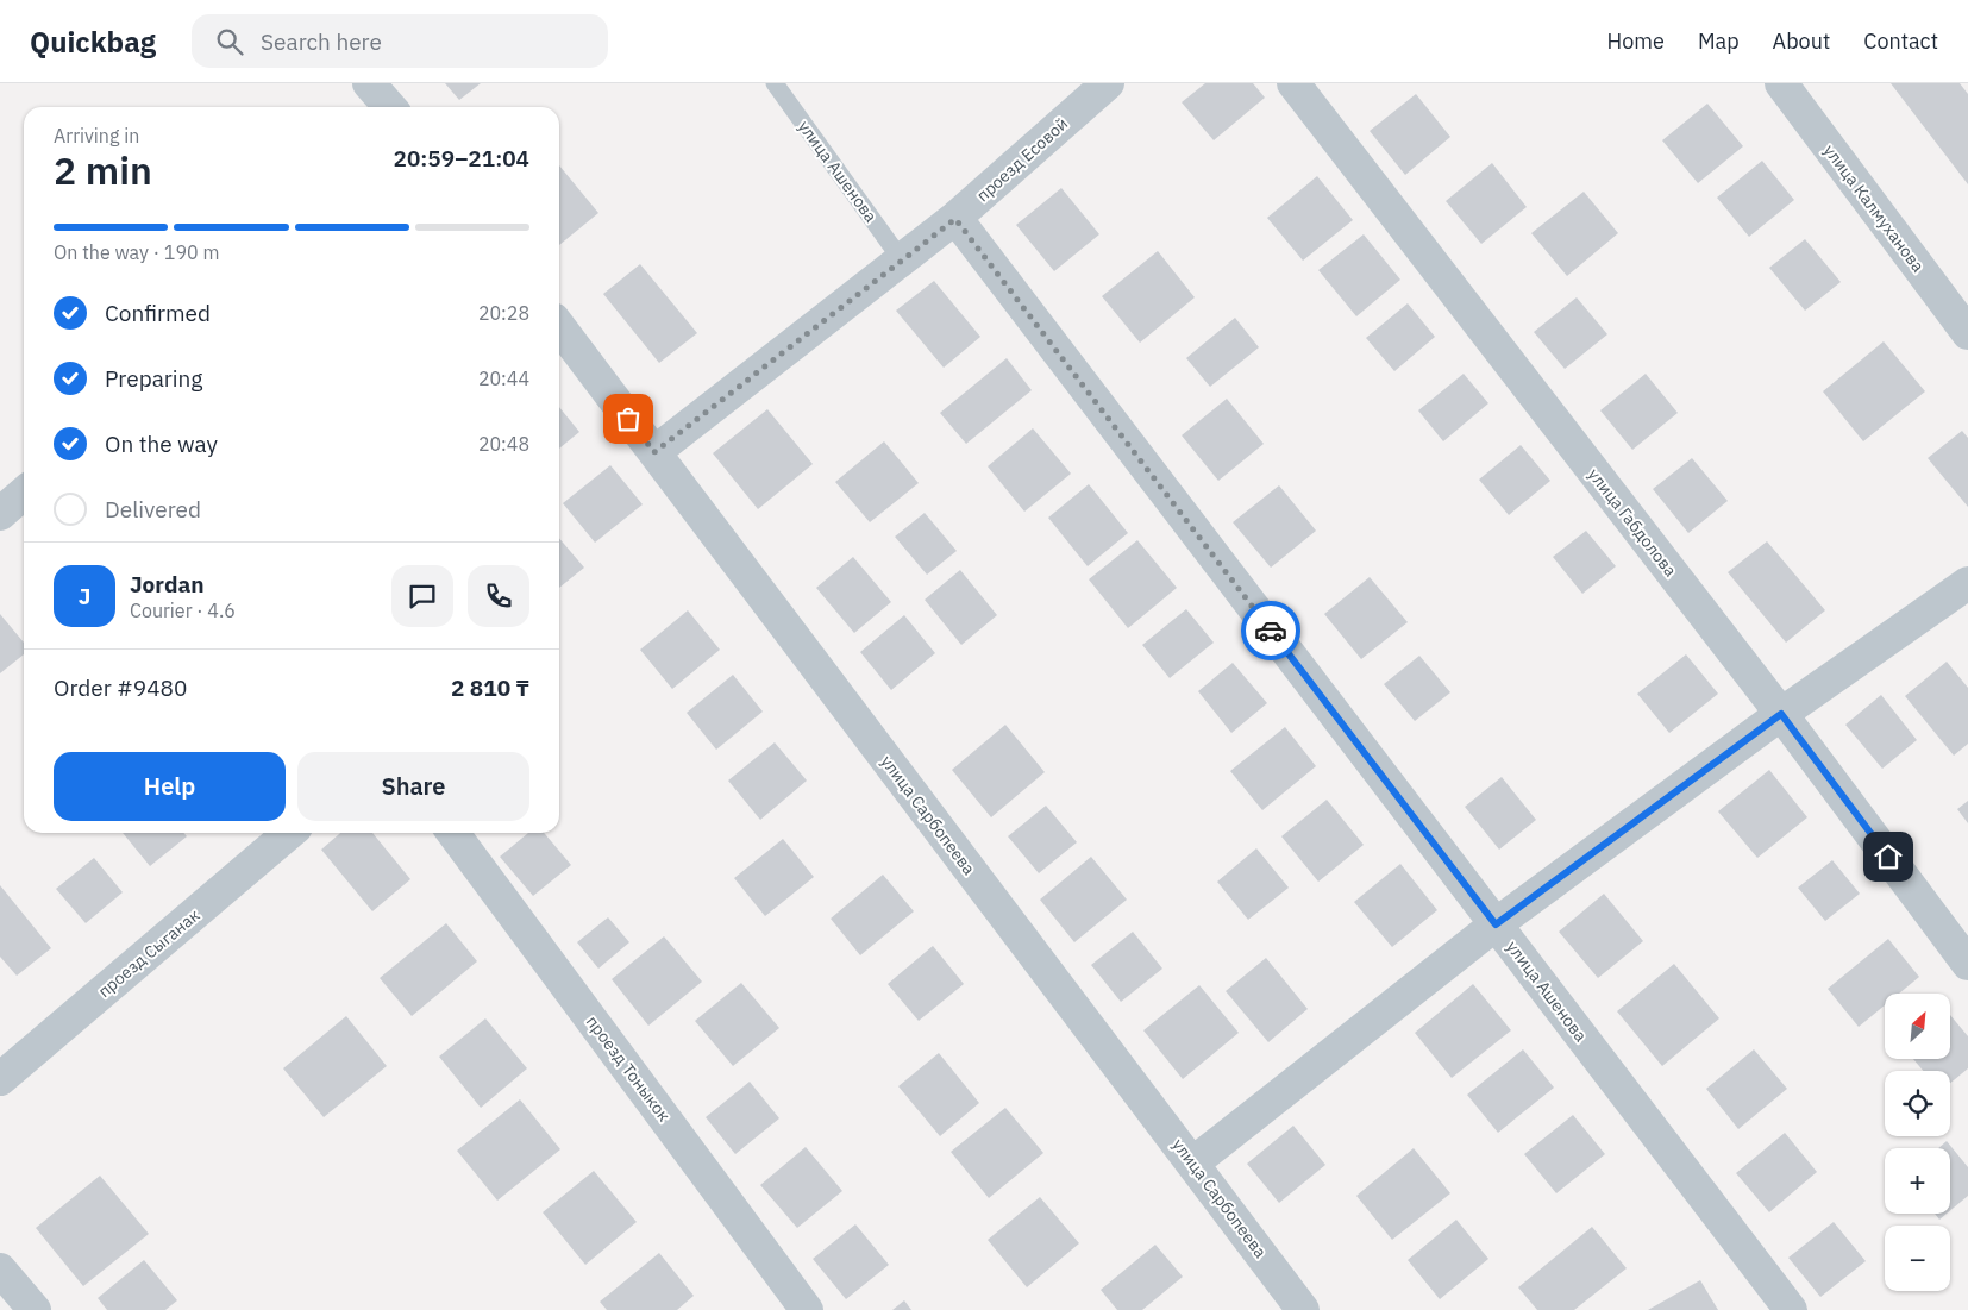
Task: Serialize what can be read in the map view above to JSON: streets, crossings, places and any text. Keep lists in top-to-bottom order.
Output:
{
  "streets": {
    "street": [
      "проезд Есовой",
      "улица Ашенова",
      "улица Калмуханова",
      "улица Габдолова",
      "улица Сарбопеева",
      "проезд Сыганак",
      "проезд Тоныкок"
    ]
  },
  "crossings": [
    ["проезд Есовой", "улица Ашенова"],
    ["проезд Есовой", "улица Сарбопеева"]
  ],
  "north": "top right",
  "page": {
    "header": "Quickbag",
    "search": "Search here",
    "nav": [
      "Home",
      "Map",
      "About",
      "Contact"
    ],
    "heading": ["2 min", "Arriving in", "20:59–21:04"],
    "panel": [
      "Jordan",
      "Courier · 4.6",
      "Order #9480",
      "2 810 ₸"
    ],
    "bar": "On the way · 190 m",
    "list": [
      ["Confirmed", "20:28"],
      ["Preparing", "20:44"],
      ["On the way", "20:48"],
      "Delivered"
    ],
    "round": "J",
    "buttons": ["Help", "Share"],
    "map_buttons": ["+", "−"]
  }
}
